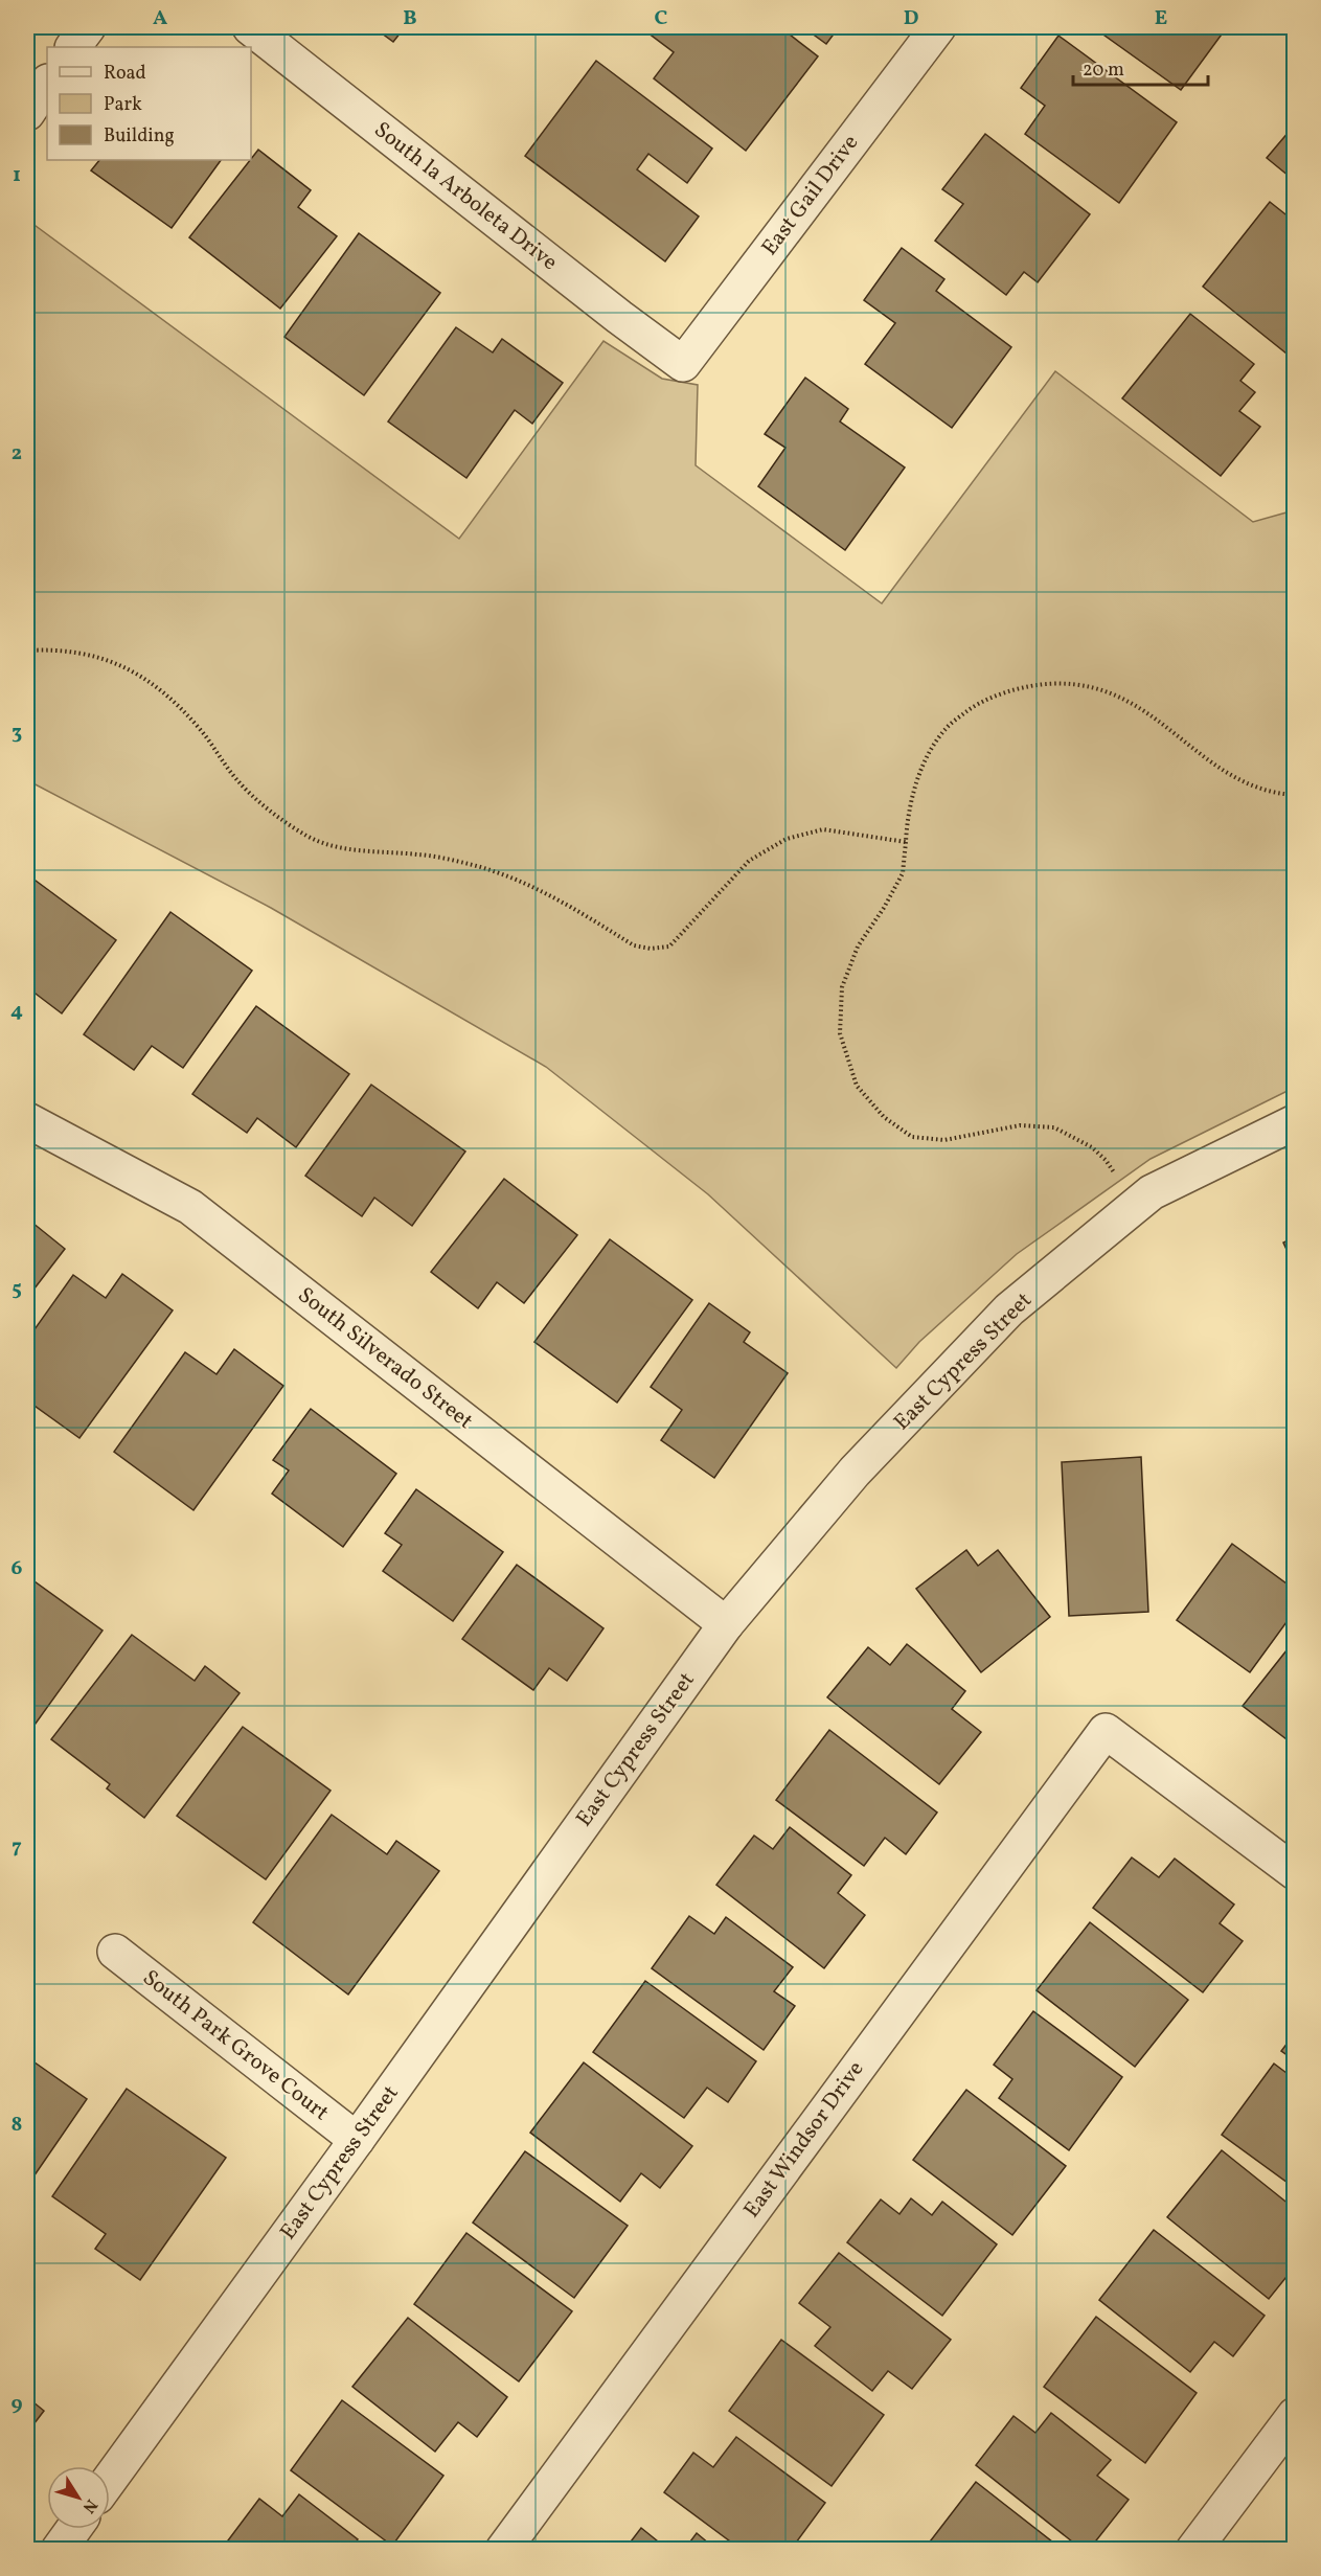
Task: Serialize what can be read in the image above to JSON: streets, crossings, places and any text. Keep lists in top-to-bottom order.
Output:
{
  "streets": {
    "street": [
      "East Gail Drive",
      "South la Arboleta Drive",
      "South Silverado Street",
      "East Cypress Street",
      "South Park Grove Court",
      "East Windsor Drive"
    ]
  },
  "crossings": [
    ["East Gail Drive", "South la Arboleta Drive"],
    ["South Silverado Street", "East Cypress Street"],
    ["East Cypress Street", "South Park Grove Court"]
  ],
  "legend": ["Road", "Park", "Building"],
  "scale_bar": "20 m",
  "north": "bottom right",
  "grid": {
    "columns": [
      "A",
      "B",
      "C",
      "D",
      "E"
    ],
    "rows": [
      "1",
      "2",
      "3",
      "4",
      "5",
      "6",
      "7",
      "8",
      "9"
    ]
  }
}
